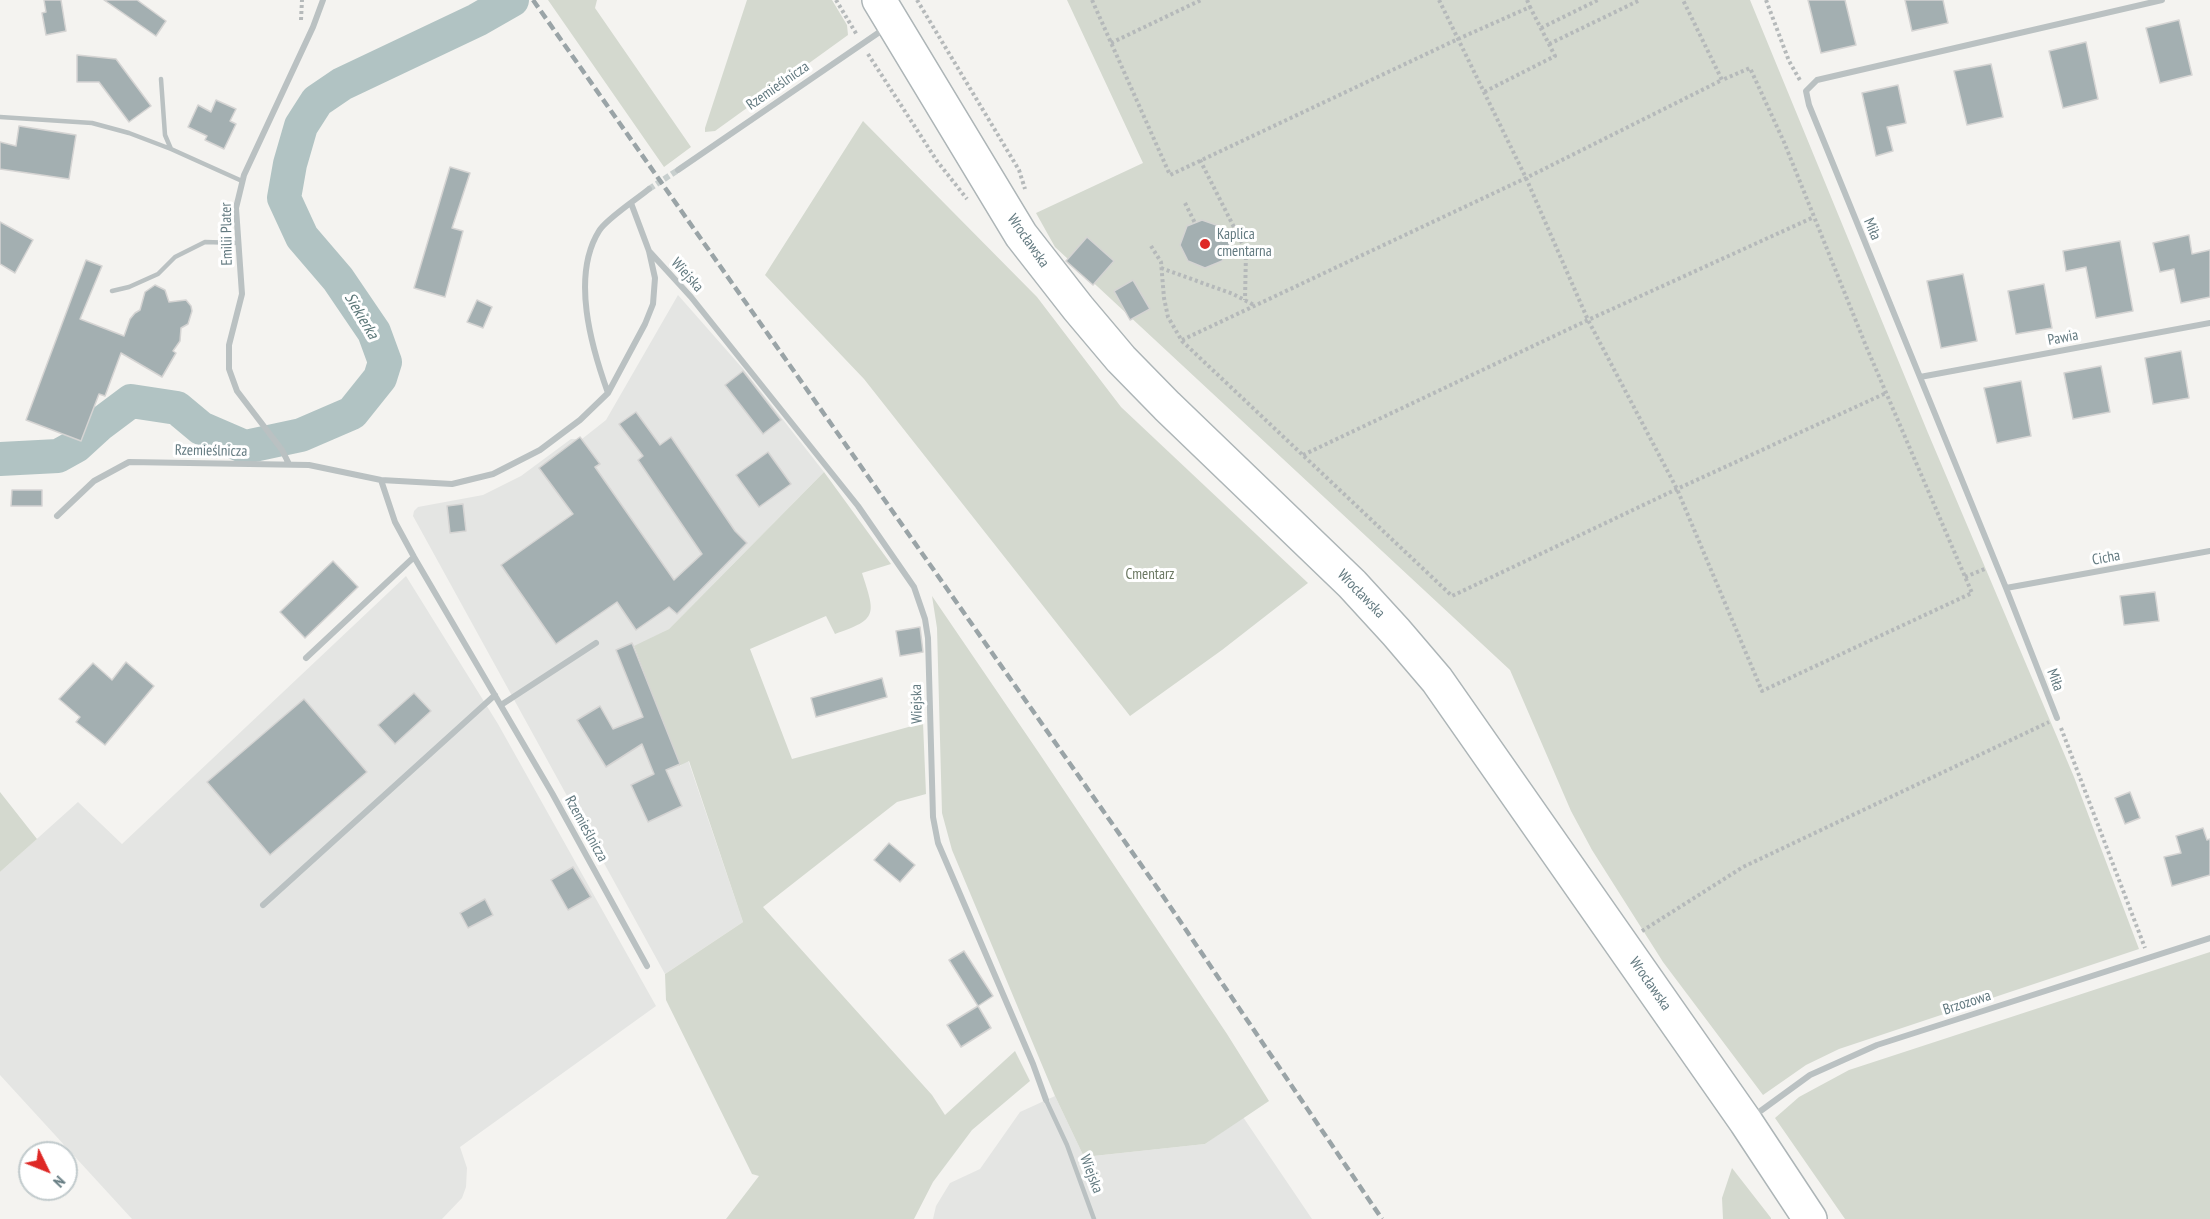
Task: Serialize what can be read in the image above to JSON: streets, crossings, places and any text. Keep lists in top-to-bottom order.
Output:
{
  "streets": {
    "main road": ["Wrocławska"],
    "street": [
      "Rzemieślnicza",
      "Miła",
      "Emilii Plater",
      "Wiejska",
      "Pawia",
      "Cicha",
      "Brzozowa"
    ]
  },
  "crossings": [
    ["Rzemieślnicza", "Emilii Plater"],
    ["Rzemieślnicza", "Wrocławska"],
    ["Rzemieślnicza", "Wiejska"],
    ["Miła", "Pawia"],
    ["Miła", "Cicha"],
    ["Wrocławska", "Brzozowa"]
  ],
  "water": ["Siekierka"],
  "parks": ["Cmentarz"],
  "places": ["Kaplica cmentarna"],
  "north": "bottom right"
}
